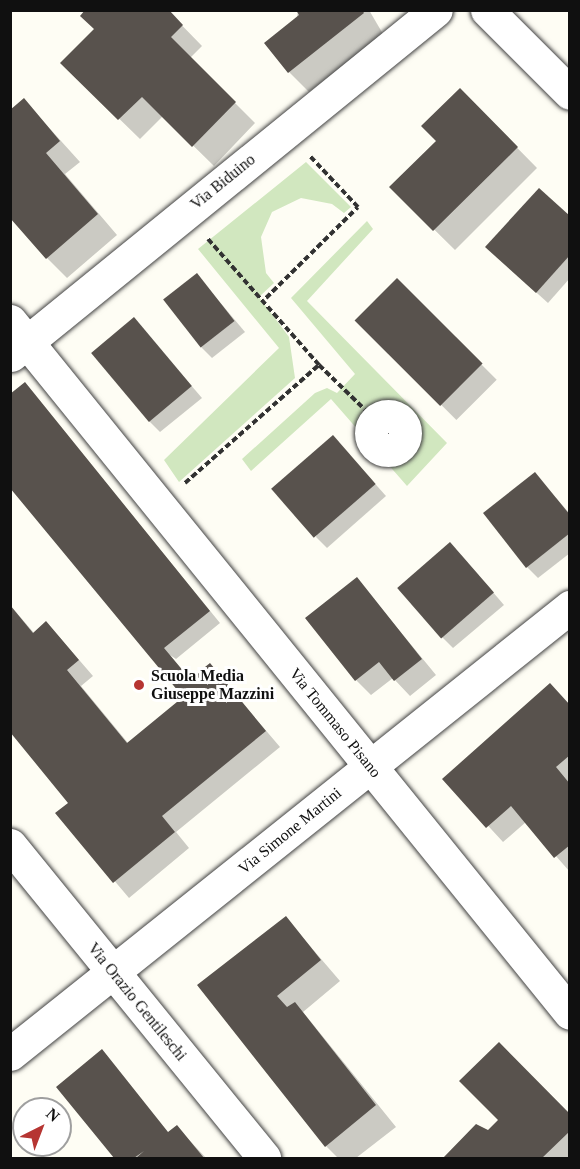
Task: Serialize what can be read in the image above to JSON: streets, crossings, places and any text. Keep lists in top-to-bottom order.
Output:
{
  "streets": {
    "street": [
      "Via Biduino",
      "Via Tommaso Pisano",
      "Via Simone Martini",
      "Via Orazio Gentileschi"
    ]
  },
  "crossings": [
    ["Via Biduino", "Via Tommaso Pisano"],
    ["Via Tommaso Pisano", "Via Simone Martini"],
    ["Via Simone Martini", "Via Orazio Gentileschi"]
  ],
  "places": ["Scuola Media Giuseppe Mazzini"],
  "north": "top right"
}
